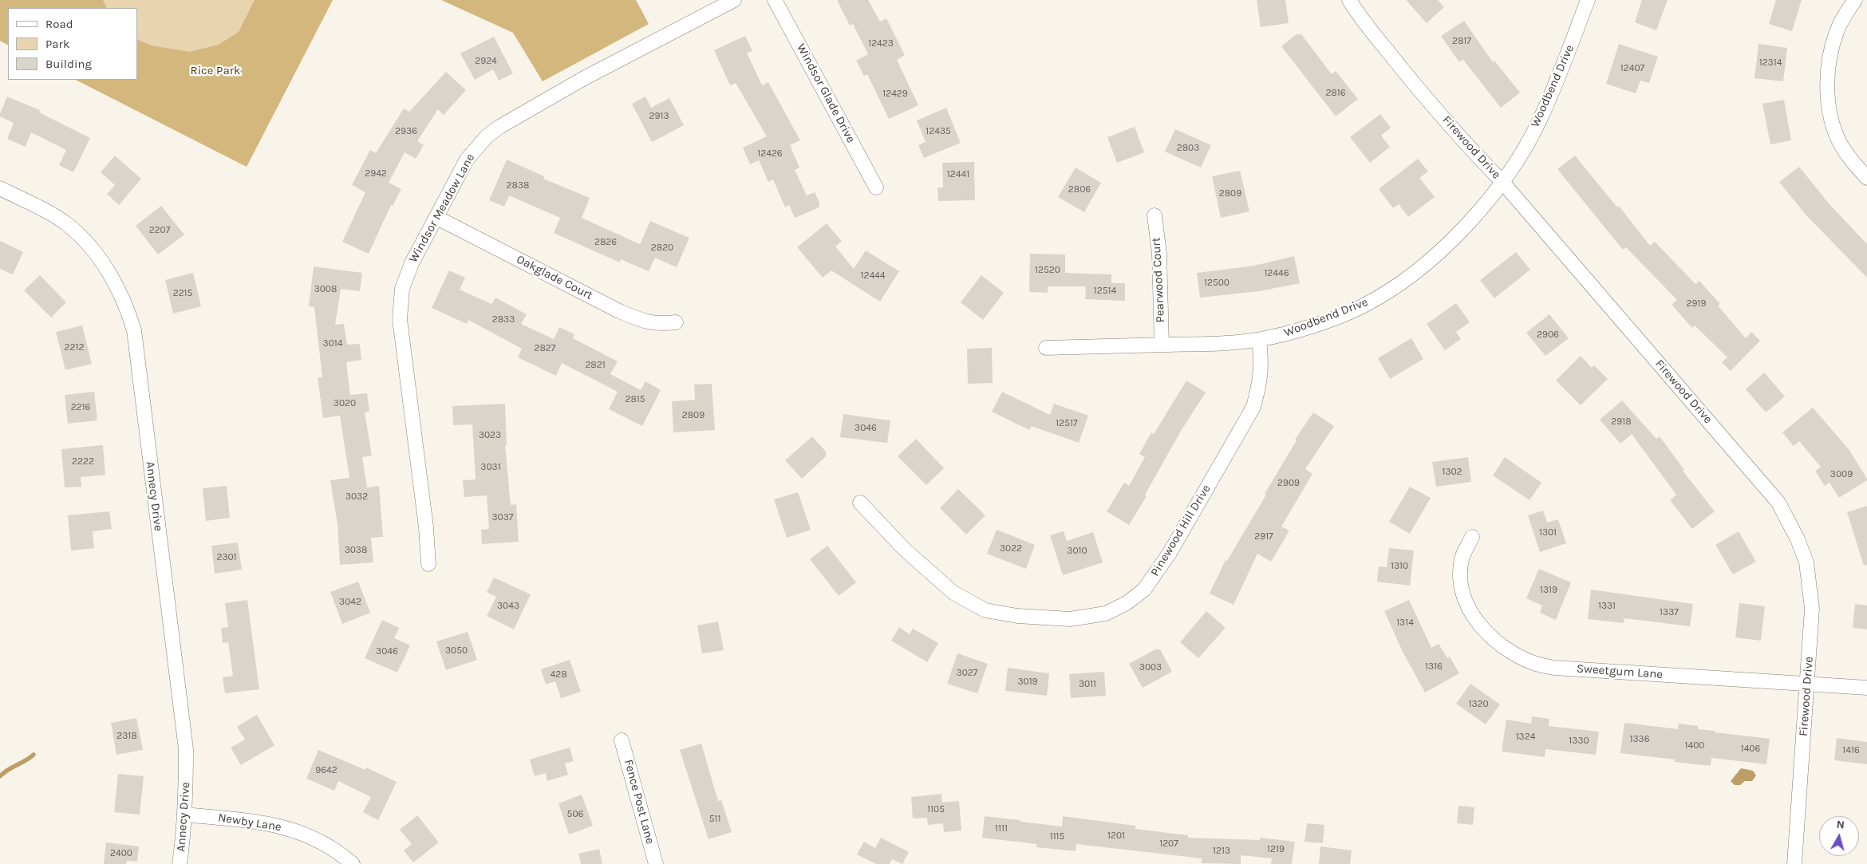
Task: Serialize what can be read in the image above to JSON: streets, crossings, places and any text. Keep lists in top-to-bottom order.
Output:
{
  "streets": {
    "street": [
      "Woodbend Drive",
      "Windsor Glade Drive",
      "Firewood Drive",
      "Windsor Meadow Lane",
      "Oakglade Court",
      "Pearwood Court",
      "Annecy Drive",
      "Pinewood Hill Drive",
      "Sweetgum Lane",
      "Fence Post Lane",
      "Newby Lane"
    ]
  },
  "crossings": [
    ["Woodbend Drive", "Firewood Drive"],
    ["Woodbend Drive", "Pearwood Court"],
    ["Woodbend Drive", "Pinewood Hill Drive"],
    ["Firewood Drive", "Sweetgum Lane"],
    ["Windsor Meadow Lane", "Oakglade Court"],
    ["Annecy Drive", "Newby Lane"]
  ],
  "parks": ["Rice Park"],
  "house_numbers": [
    "2817",
    "12423",
    "2924",
    "12314",
    "12407",
    "2816",
    "12429",
    "2913",
    "2936",
    "12435",
    "2803",
    "12426",
    "2942",
    "12441",
    "2838",
    "2806",
    "2809",
    "2207",
    "2826",
    "2820",
    "12520",
    "12446",
    "12444",
    "12500",
    "3008",
    "12514",
    "2215",
    "2919",
    "2833",
    "2906",
    "3014",
    "2212",
    "2827",
    "2821",
    "2815",
    "3020",
    "2216",
    "2809",
    "2918",
    "12517",
    "3046",
    "3023",
    "2222",
    "3031",
    "1302",
    "3009",
    "2909",
    "3032",
    "3037",
    "1301",
    "2917",
    "3022",
    "3038",
    "3010",
    "2301",
    "1310",
    "1319",
    "3042",
    "3043",
    "1331",
    "1337",
    "1314",
    "3050",
    "3046",
    "1316",
    "3003",
    "3027",
    "428",
    "3019",
    "3011",
    "1320",
    "2318",
    "1324",
    "1336",
    "1330",
    "1400",
    "1406",
    "1416",
    "9642",
    "1105",
    "506",
    "511",
    "1111",
    "1201",
    "1115",
    "1207",
    "1219",
    "1213",
    "2400"
  ],
  "legend": ["Road", "Park", "Building"],
  "north": "top"
}
